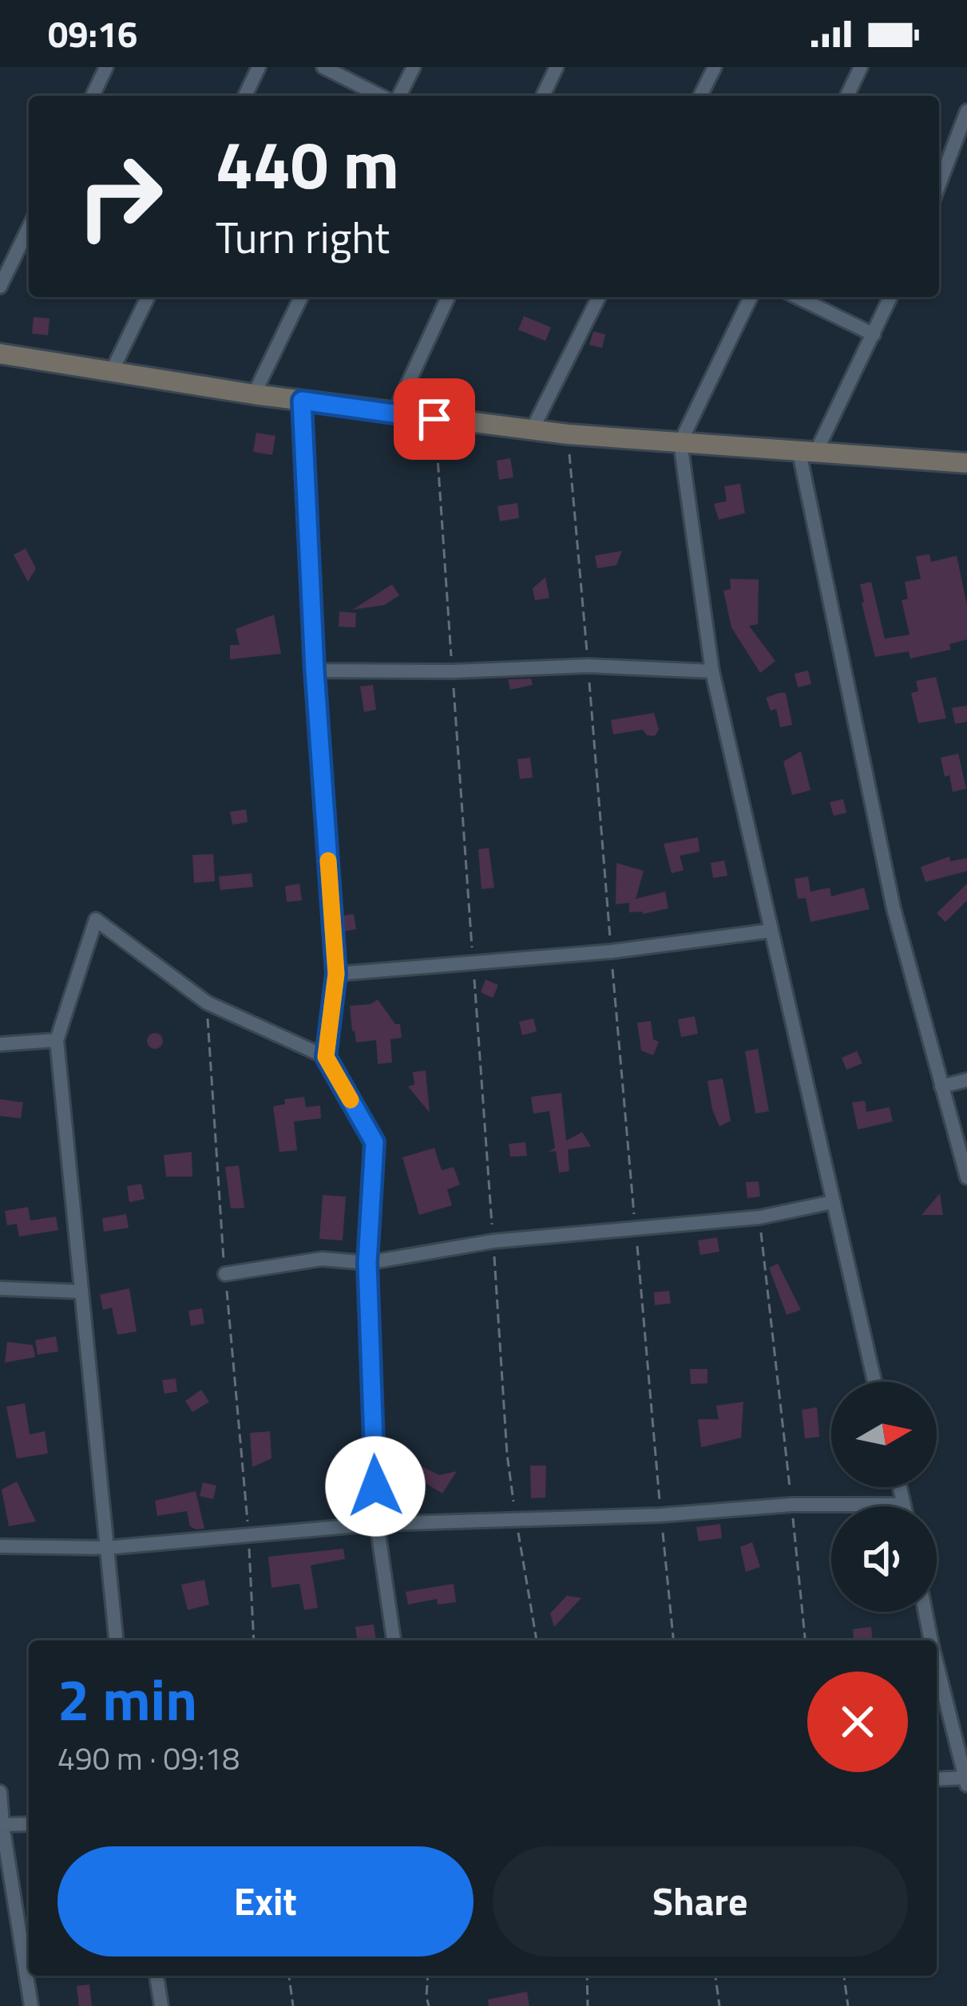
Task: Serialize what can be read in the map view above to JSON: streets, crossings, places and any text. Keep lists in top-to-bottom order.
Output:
{
  "north": "right",
  "page": {
    "status": "09:16",
    "turn": ["440 m", "Turn right"],
    "heading": ["2 min", "490 m · 09:18"],
    "buttons": ["Exit", "Share"]
  }
}
